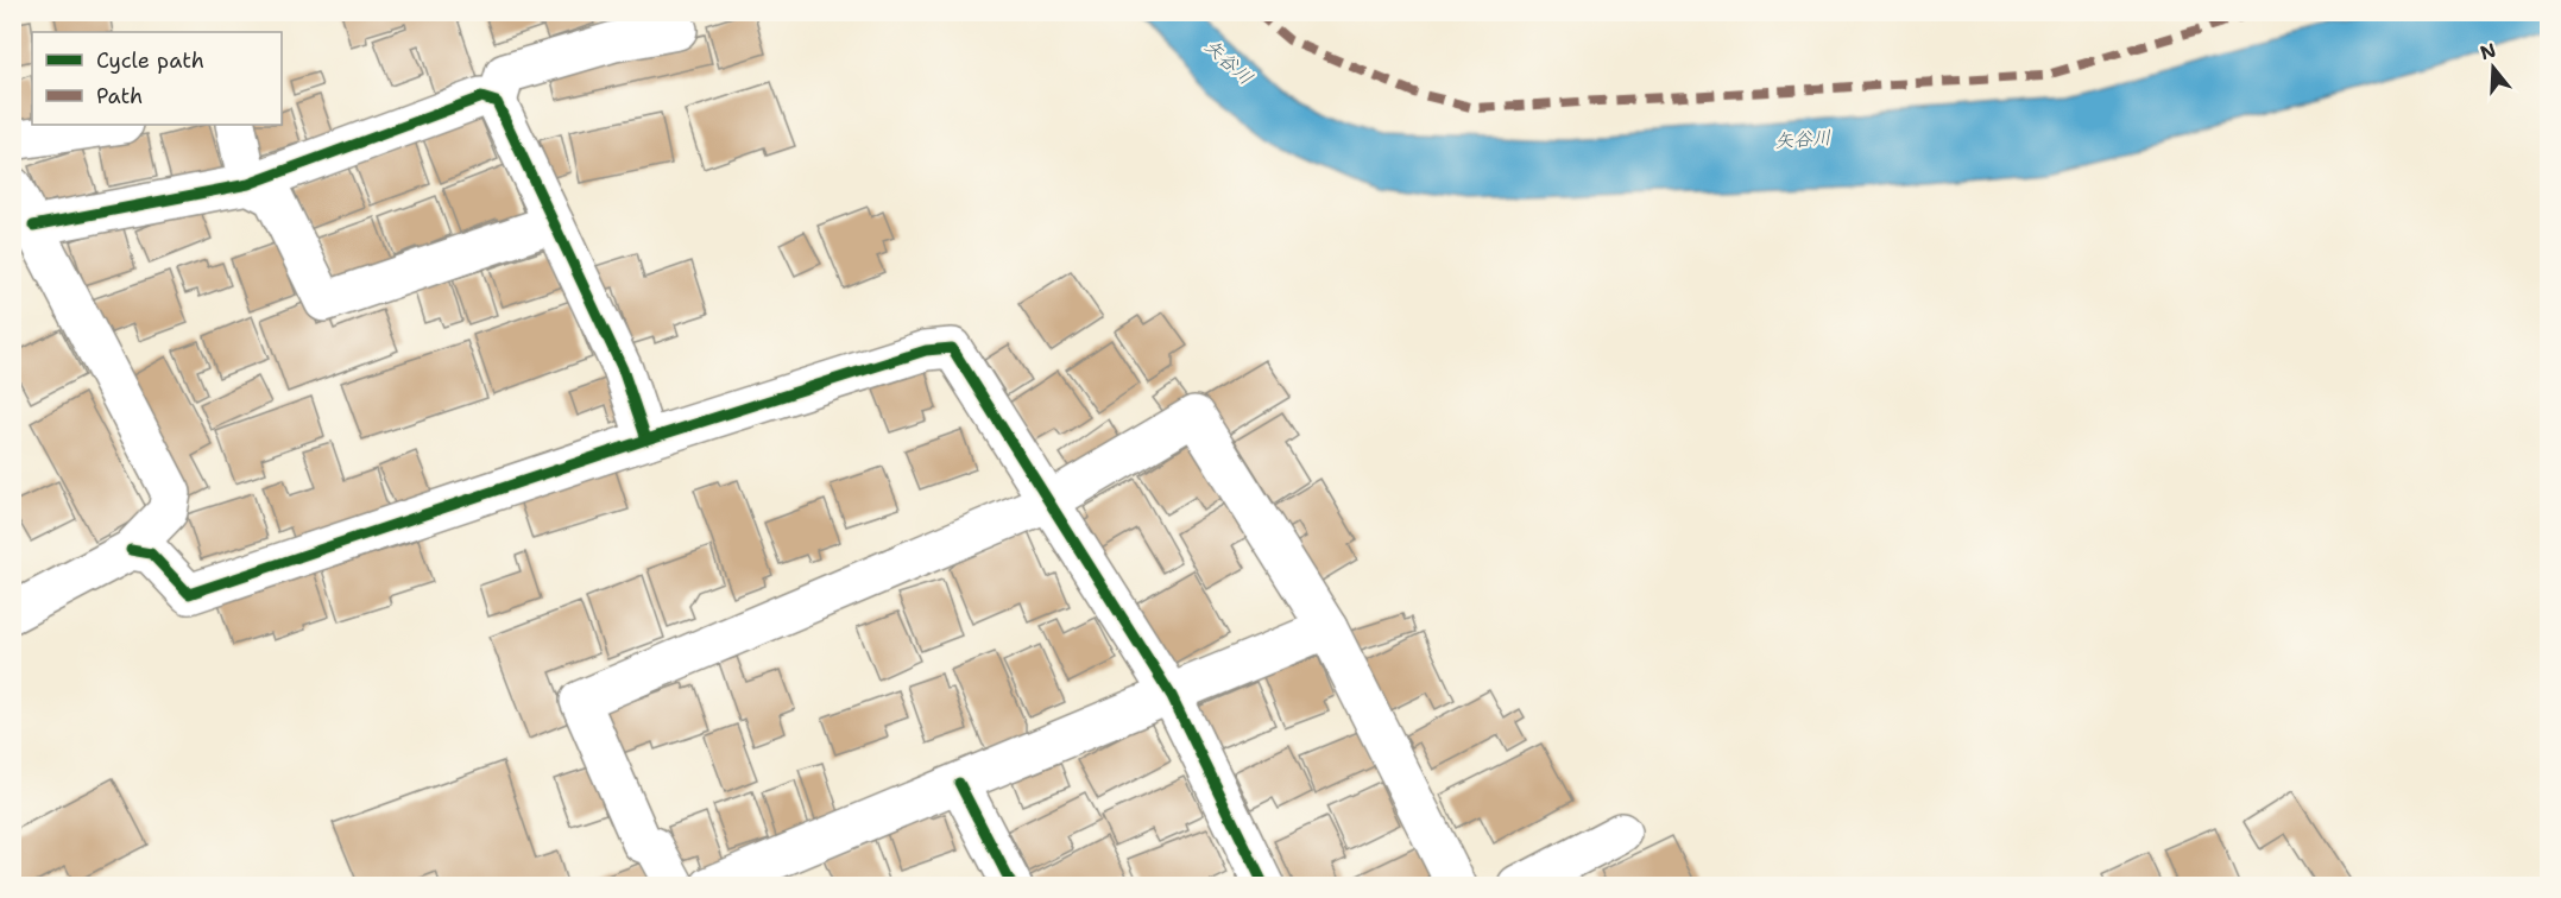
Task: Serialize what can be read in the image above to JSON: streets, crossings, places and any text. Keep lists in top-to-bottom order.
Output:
{
  "water": ["矢谷川"],
  "legend": ["Cycle path", "Path"],
  "north": "top"
}
